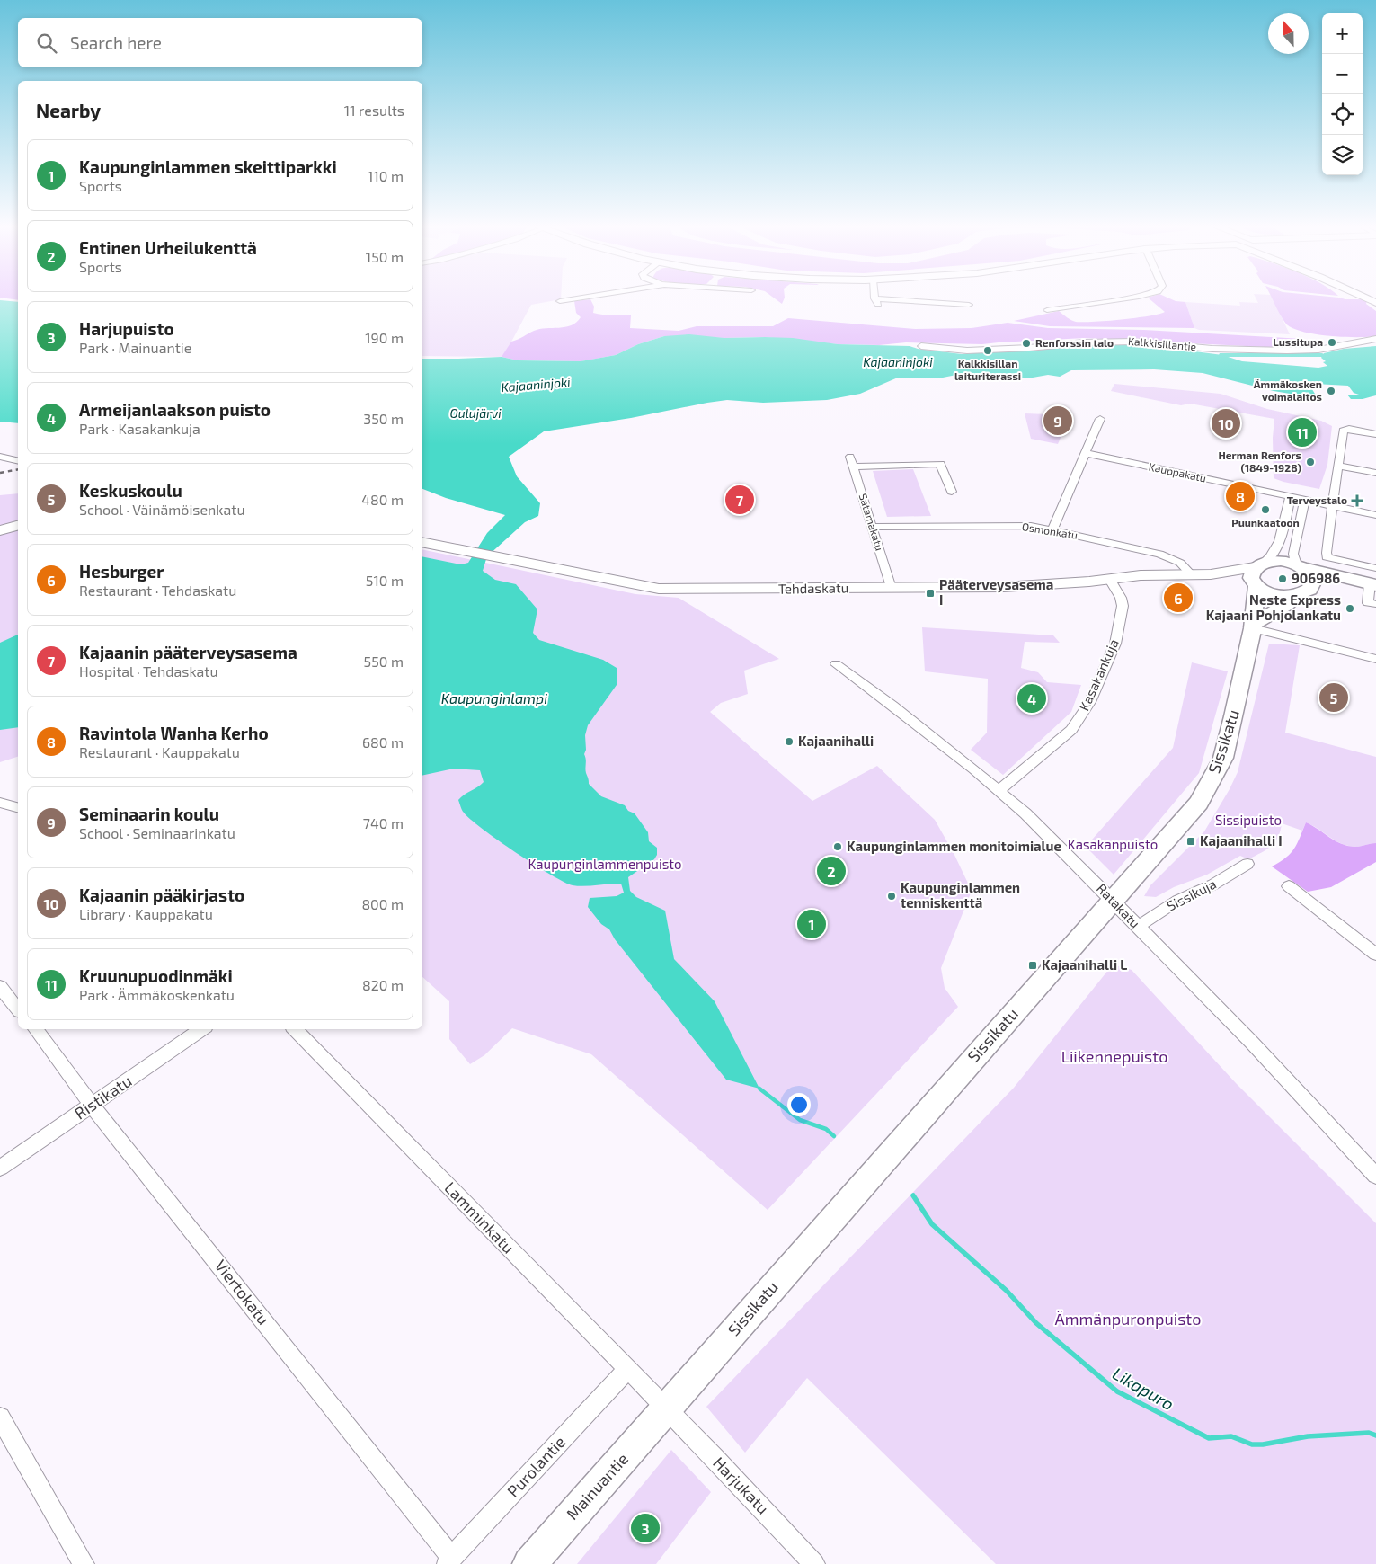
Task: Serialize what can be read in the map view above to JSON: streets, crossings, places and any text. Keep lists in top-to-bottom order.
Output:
{
  "streets": {
    "main road": ["Sissikatu", "Mainuantie"],
    "street": [
      "Kalkkisillantie",
      "Kauppakatu",
      "Satamakatu",
      "Osmonkatu",
      "Tehdaskatu",
      "Kasakankuja",
      "Sissikuja",
      "Ratakatu",
      "Ristikatu",
      "Lamminkatu",
      "Viertokatu",
      "Purolantie",
      "Harjukatu"
    ]
  },
  "crossings": [
    ["Satamakatu", "Osmonkatu"],
    ["Satamakatu", "Tehdaskatu"],
    ["Osmonkatu", "Tehdaskatu"],
    ["Tehdaskatu", "Kasakankuja"],
    ["Tehdaskatu", "Sissikatu"],
    ["Kasakankuja", "Ratakatu"],
    ["Sissikatu", "Ratakatu"],
    ["Sissikatu", "Lamminkatu"],
    ["Sissikatu", "Harjukatu"],
    ["Sissikatu", "Mainuantie"],
    ["Sissikuja", "Ratakatu"],
    ["Ristikatu", "Viertokatu"],
    ["Lamminkatu", "Purolantie"],
    ["Lamminkatu", "Harjukatu"],
    ["Lamminkatu", "Mainuantie"],
    ["Viertokatu", "Purolantie"],
    ["Harjukatu", "Mainuantie"]
  ],
  "water": [
    "Kajaaninjoki",
    "Oulujärvi",
    "Kaupunginlampi",
    "Likapuro"
  ],
  "parks": [
    "Sissipuisto",
    "Kasakanpuisto",
    "Kaupunginlammenpuisto",
    "Liikennepuisto",
    "Ämmänpuronpuisto"
  ],
  "places": {
    "other": [
      "Lussitupa",
      "Renforssin talo",
      "Kalkkisillan laituriterassi",
      "Ämmäkosken voimalaitos",
      "Herman Renfors (1849-1928)",
      "Puunkaatoon",
      "906986",
      "Neste Express Kajaani Pohjolankatu",
      "Kajaanihalli",
      "Kaupunginlammen monitoimialue",
      "Kaupunginlammen tenniskenttä"
    ],
    "health": ["Terveystalo"],
    "transit": ["Pääterveysasema I", "Kajaanihalli I", "Kajaanihalli L"]
  },
  "north": "top",
  "page": {
    "map_buttons": ["+", "−"],
    "search": "Search here",
    "heading": ["Nearby", "11 results"],
    "list": [
      {
        "mark": "1",
        "name": "Kaupunginlammen skeittiparkki",
        "note": "Sports",
        "value": "110 m"
      },
      {
        "mark": "2",
        "name": "Entinen Urheilukenttä",
        "note": "Sports",
        "value": "150 m"
      },
      {
        "mark": "3",
        "name": "Harjupuisto",
        "note": "Park · Mainuantie",
        "value": "190 m"
      },
      {
        "mark": "4",
        "name": "Armeijanlaakson puisto",
        "note": "Park · Kasakankuja",
        "value": "350 m"
      },
      {
        "mark": "5",
        "name": "Keskuskoulu",
        "note": "School · Väinämöisenkatu",
        "value": "480 m"
      },
      {
        "mark": "6",
        "name": "Hesburger",
        "note": "Restaurant · Tehdaskatu",
        "value": "510 m"
      },
      {
        "mark": "7",
        "name": "Kajaanin pääterveysasema",
        "note": "Hospital · Tehdaskatu",
        "value": "550 m"
      },
      {
        "mark": "8",
        "name": "Ravintola Wanha Kerho",
        "note": "Restaurant · Kauppakatu",
        "value": "680 m"
      },
      {
        "mark": "9",
        "name": "Seminaarin koulu",
        "note": "School · Seminaarinkatu",
        "value": "740 m"
      },
      {
        "mark": "10",
        "name": "Kajaanin pääkirjasto",
        "note": "Library · Kauppakatu",
        "value": "800 m"
      },
      {
        "mark": "11",
        "name": "Kruunupuodinmäki",
        "note": "Park · Ämmäkoskenkatu",
        "value": "820 m"
      }
    ],
    "pins": [
      "9",
      "10",
      "11",
      "8",
      "7",
      "6",
      "5",
      "4",
      "2",
      "1",
      "3"
    ]
  }
}
